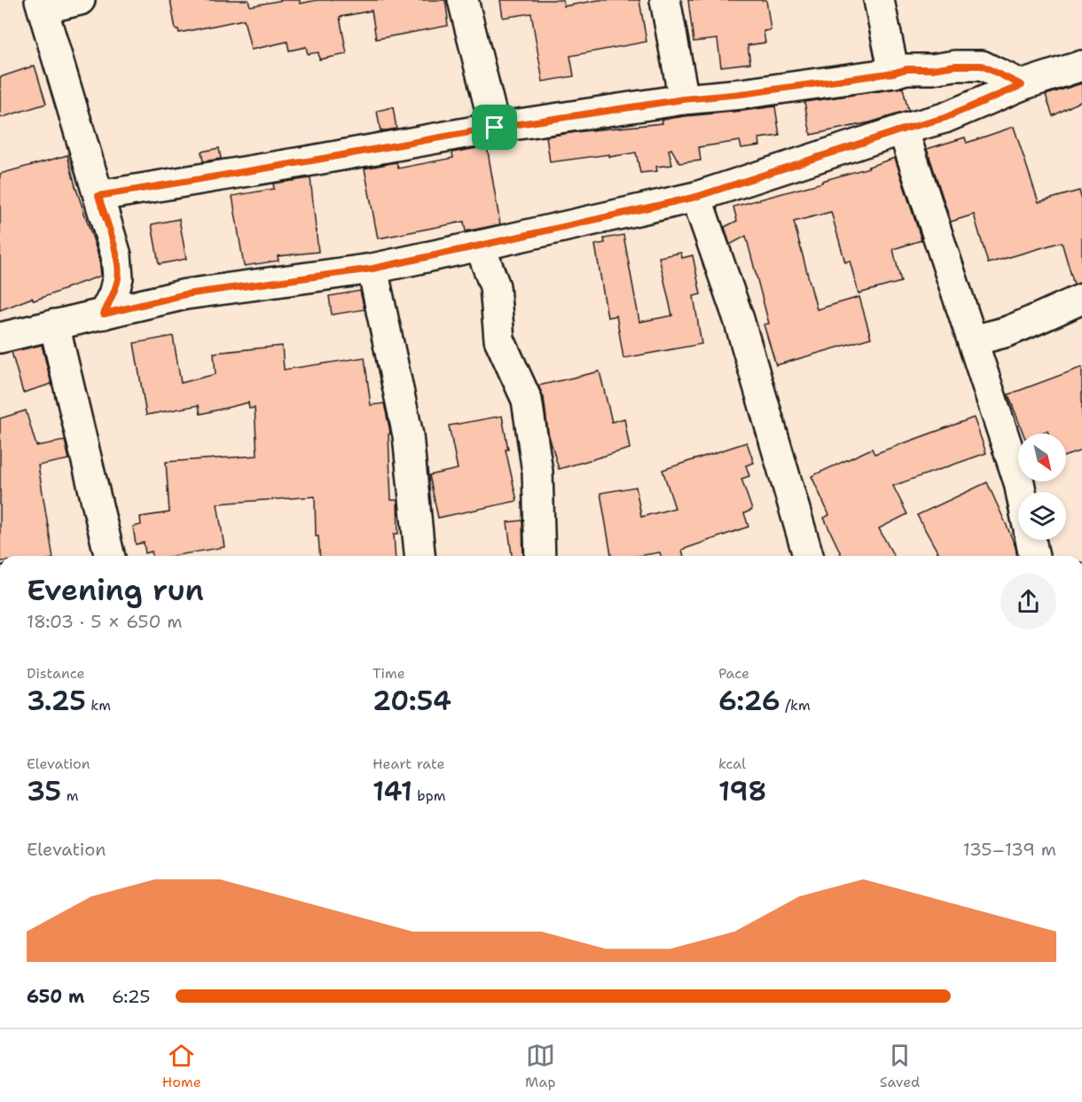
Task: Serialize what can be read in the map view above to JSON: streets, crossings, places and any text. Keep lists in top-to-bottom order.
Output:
{
  "north": "bottom right",
  "page": {
    "heading": ["Evening run", "18:03 · 5 × 650 m"],
    "stats": [
      ["Distance", "3.25 km"],
      ["Time", "20:54"],
      ["Pace", "6:26 /km"],
      ["Elevation", "35 m"],
      ["Heart rate", "141 bpm"],
      ["kcal", "198"]
    ],
    "chart": ["Elevation", "135–139 m"],
    "list": [
      {
        "name": "650 m",
        "note": "6:25"
      }
    ],
    "tabs": ["Home", "Map", "Saved"]
  }
}
